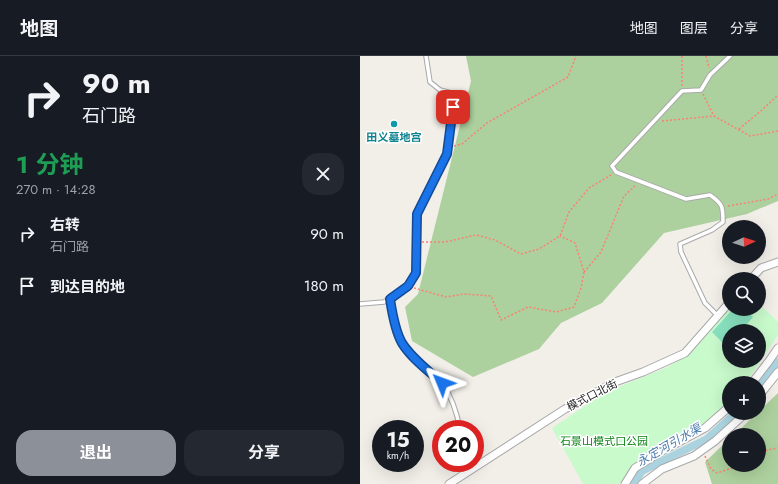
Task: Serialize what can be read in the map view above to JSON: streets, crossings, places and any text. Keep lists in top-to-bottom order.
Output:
{
  "streets": {
    "street": ["模式口北街"]
  },
  "water": ["永定河引水渠"],
  "parks": ["石景山模式口公园"],
  "places": ["田义墓地宫"],
  "north": "right",
  "page": {
    "header": "地图",
    "nav": ["地图", "图层", "分享"],
    "turn": ["90 m", "石门路"],
    "heading": ["1 分钟", "270 m · 14:28"],
    "list": [
      {
        "name": "右转",
        "note": "石门路",
        "value": "90 m"
      },
      {
        "name": "到达目的地",
        "value": "180 m"
      }
    ],
    "map_buttons": ["+", "−"],
    "speed": "15 km/h",
    "limit": "20",
    "buttons": ["退出", "分享"]
  }
}
